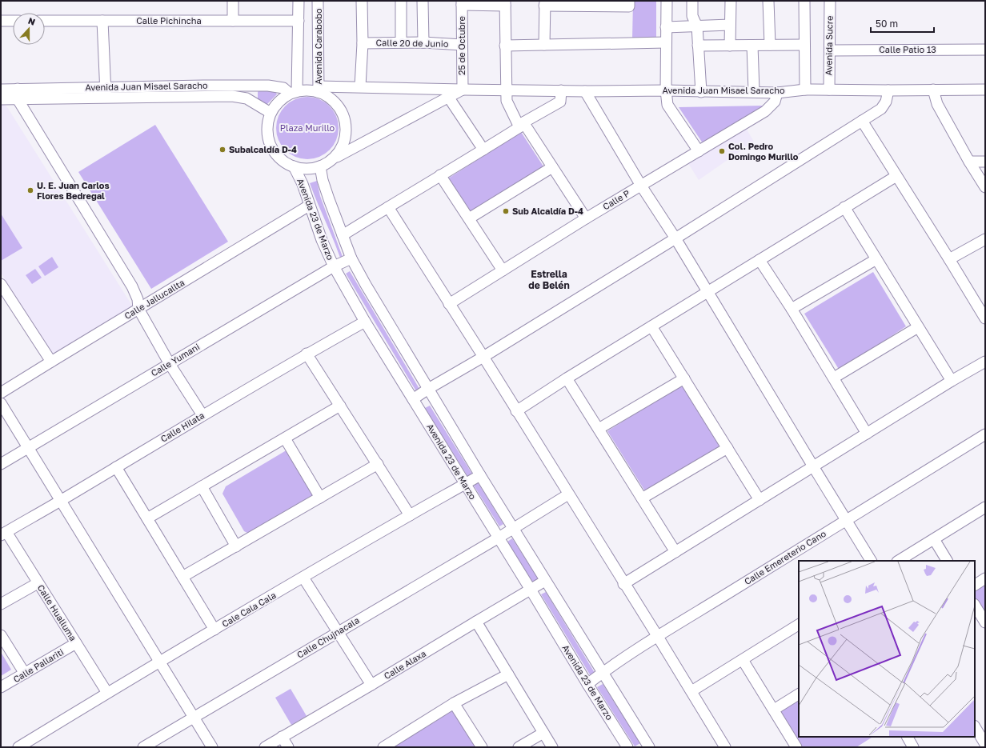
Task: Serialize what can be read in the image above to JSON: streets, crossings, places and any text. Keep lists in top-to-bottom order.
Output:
{
  "streets": {
    "street": [
      "Calle Pichincha",
      "Calle 20 de Junio",
      "25 de Octubre",
      "Avenida Sucre",
      "Avenida Carabobo",
      "Calle Patio 13",
      "Avenida Juan Misael Saracho",
      "Calle P",
      "Avenida 23 de Marzo",
      "Calle Jallucallta",
      "Calle Yumani",
      "Calle Hilata",
      "Calle Emereterio Cano",
      "Cale Cala Cala",
      "Calle Hualluma",
      "Calle Chujnacala",
      "Calle Alaxa",
      "Calle Pallariti"
    ]
  },
  "crossings": [
    ["Calle 20 de Junio", "25 de Octubre"],
    ["25 de Octubre", "Avenida Juan Misael Saracho"],
    ["Avenida Sucre", "Calle Patio 13"],
    ["Avenida Sucre", "Avenida Juan Misael Saracho"],
    ["Avenida Carabobo", "Avenida Juan Misael Saracho"],
    ["Avenida Carabobo", "Avenida 23 de Marzo"],
    ["Avenida Juan Misael Saracho", "Calle P"],
    ["Avenida Juan Misael Saracho", "Avenida 23 de Marzo"],
    ["Avenida 23 de Marzo", "Calle Jallucallta"],
    ["Avenida 23 de Marzo", "Calle Yumani"],
    ["Avenida 23 de Marzo", "Calle Hilata"],
    ["Avenida 23 de Marzo", "Calle Emereterio Cano"],
    ["Avenida 23 de Marzo", "Cale Cala Cala"],
    ["Avenida 23 de Marzo", "Calle Chujnacala"],
    ["Avenida 23 de Marzo", "Calle Alaxa"],
    ["Calle Hilata", "Calle Hualluma"],
    ["Cale Cala Cala", "Calle Hualluma"],
    ["Calle Hualluma", "Calle Pallariti"]
  ],
  "districts": ["Estrella de Belén"],
  "parks": ["Plaza Murillo"],
  "places": [
    "Subalcaldía D-4",
    "Col. Pedro Domingo Murillo",
    "U. E. Juan Carlos Flores Bedregal",
    "Sub Alcaldía D-4"
  ],
  "scale_bar": "50 m",
  "north": "top"
}
